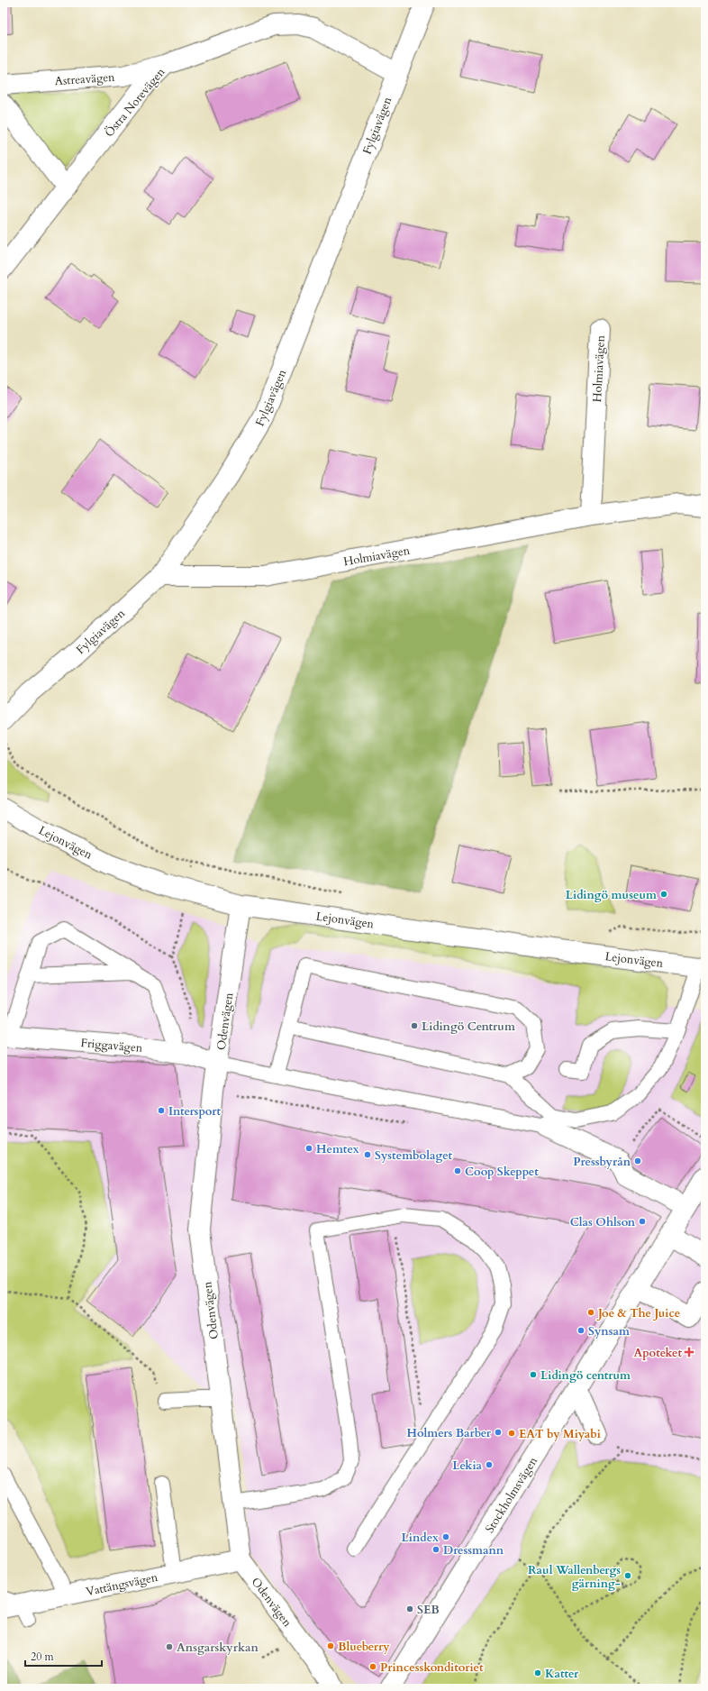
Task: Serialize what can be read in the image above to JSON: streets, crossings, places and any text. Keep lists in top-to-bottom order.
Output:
{
  "streets": {
    "street": [
      "Astreavägen",
      "Östra Norevägen",
      "Fylgiavägen",
      "Holmiavägen",
      "Lejonvägen",
      "Odenvägen",
      "Friggavägen",
      "Stockholmsvägen",
      "Vattängsvägen"
    ]
  },
  "crossings": [
    ["Astreavägen", "Östra Norevägen"],
    ["Östra Norevägen", "Fylgiavägen"],
    ["Fylgiavägen", "Holmiavägen"],
    ["Lejonvägen", "Odenvägen"],
    ["Odenvägen", "Friggavägen"],
    ["Odenvägen", "Vattängsvägen"]
  ],
  "places": {
    "other": [
      "Lidingö museum",
      "Lidingö Centrum",
      "Intersport",
      "Hemtex",
      "Systembolaget",
      "Pressbyrån",
      "Coop Skeppet",
      "Clas Ohlson",
      "Joe & The Juice",
      "Synsam",
      "Lidingö centrum",
      "Holmers Barber",
      "EAT by Miyabi",
      "Lekia",
      "Lindex",
      "Dressmann",
      "Raul Wallenbergs gärning-",
      "SEB",
      "Blueberry",
      "Ansgarskyrkan",
      "Princesskonditoriet",
      "Katter"
    ],
    "health": ["Apoteket"]
  },
  "scale_bar": "20 m"
}
